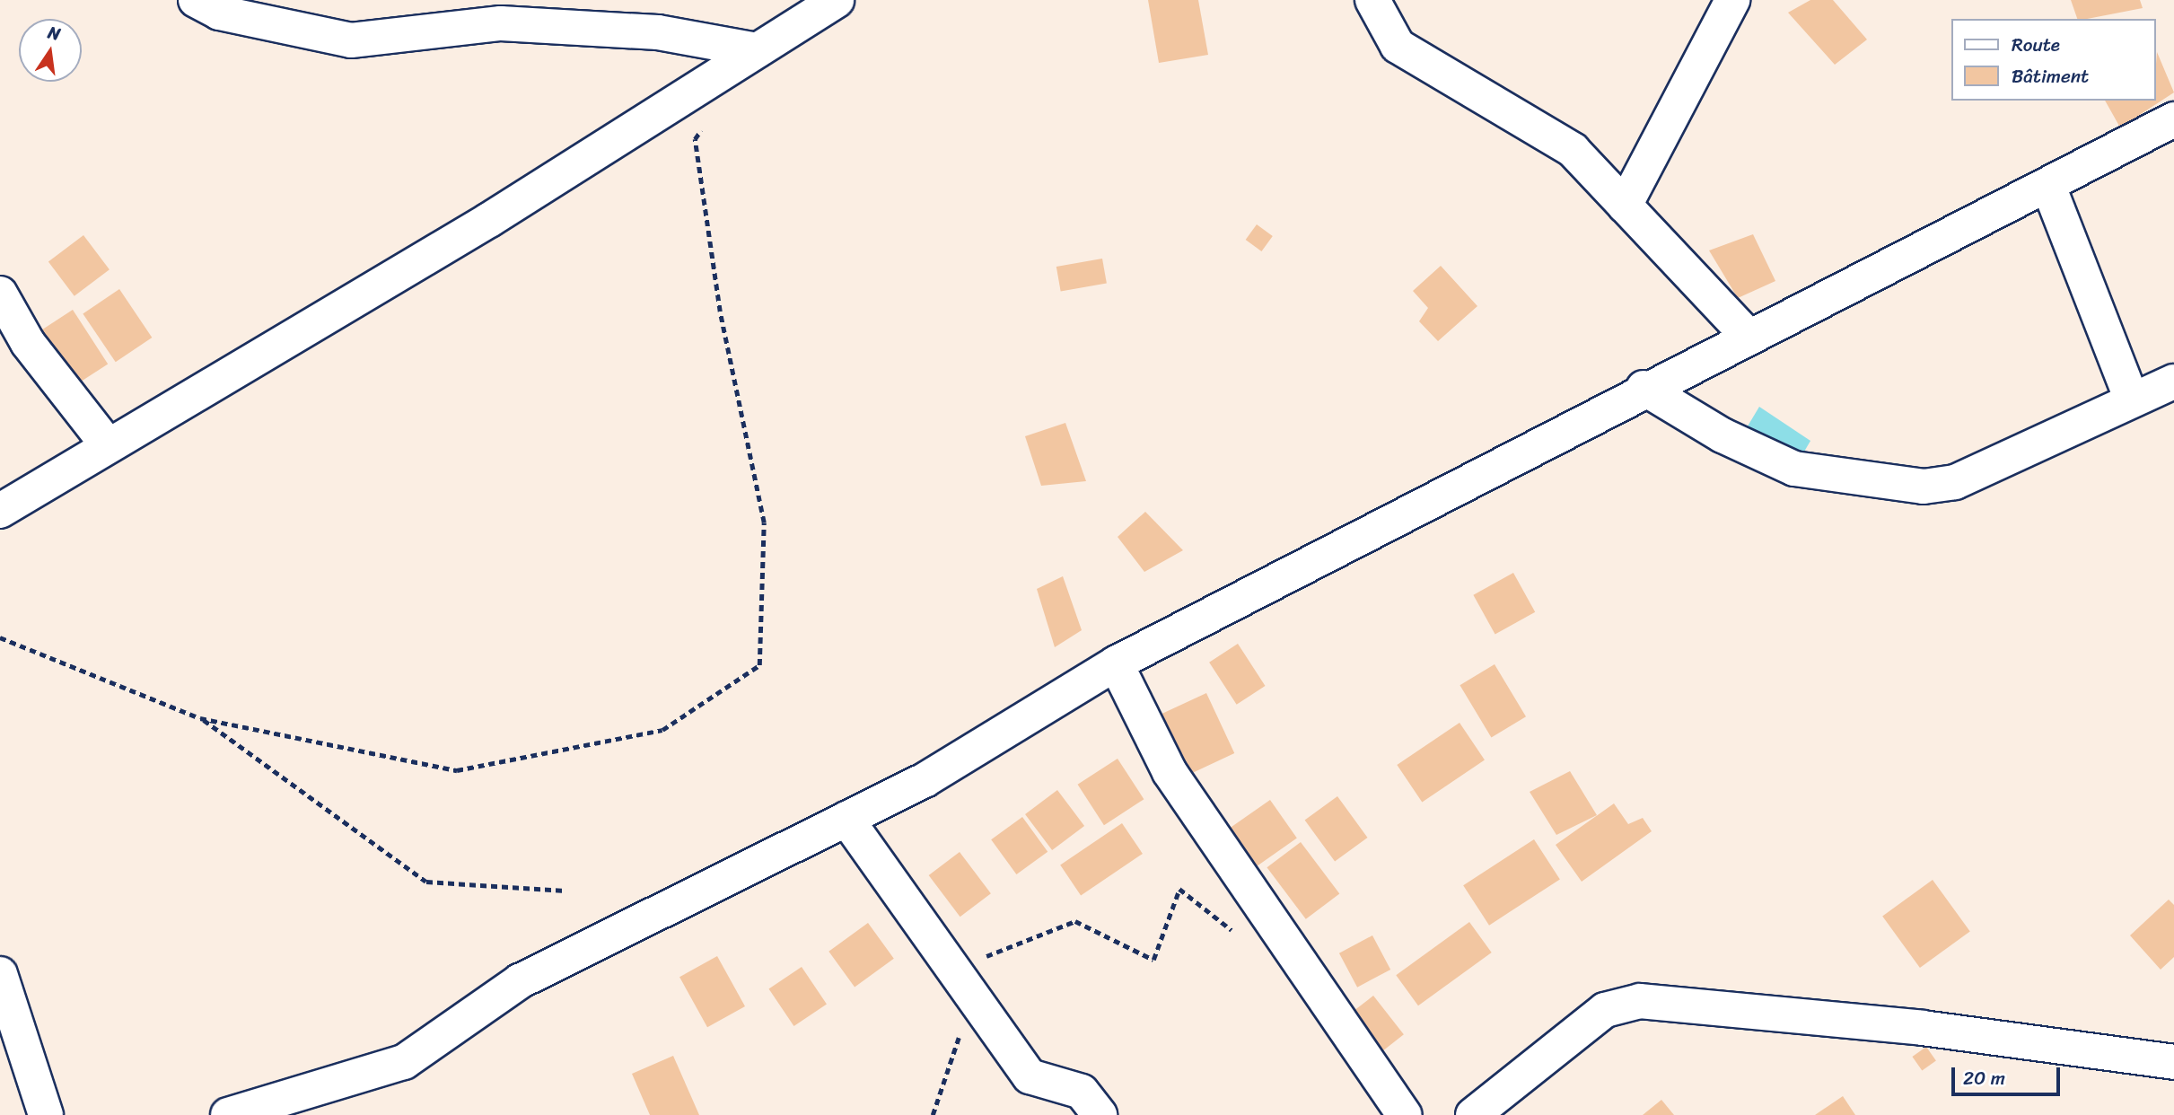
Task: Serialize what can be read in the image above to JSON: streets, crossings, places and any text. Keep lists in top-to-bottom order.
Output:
{
  "legend": ["Route", "Bâtiment"],
  "scale_bar": "20 m",
  "north": "top"
}
